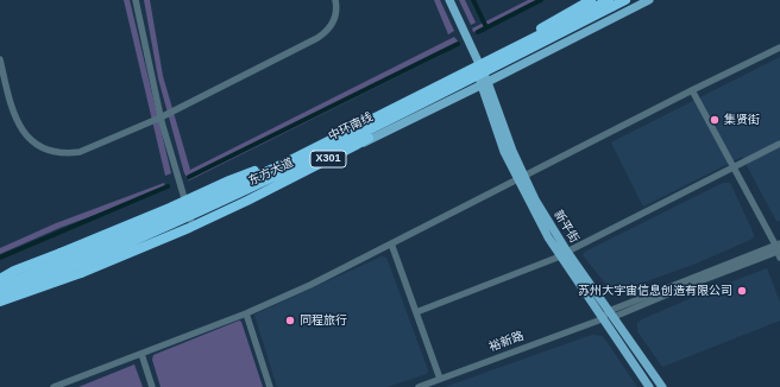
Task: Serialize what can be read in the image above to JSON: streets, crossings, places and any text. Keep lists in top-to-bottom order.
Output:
{
  "streets": {
    "highway": ["中环南线"],
    "main road": [
      "X301",
      "东方大道",
      "新平街",
      "裕新路"
    ]
  },
  "crossings": [
    ["东方大道", "新平街"],
    ["新平街", "裕新路"]
  ],
  "places": ["集贤街", "苏州大宇宙信息创造有限公司", "同程旅行"]
}
